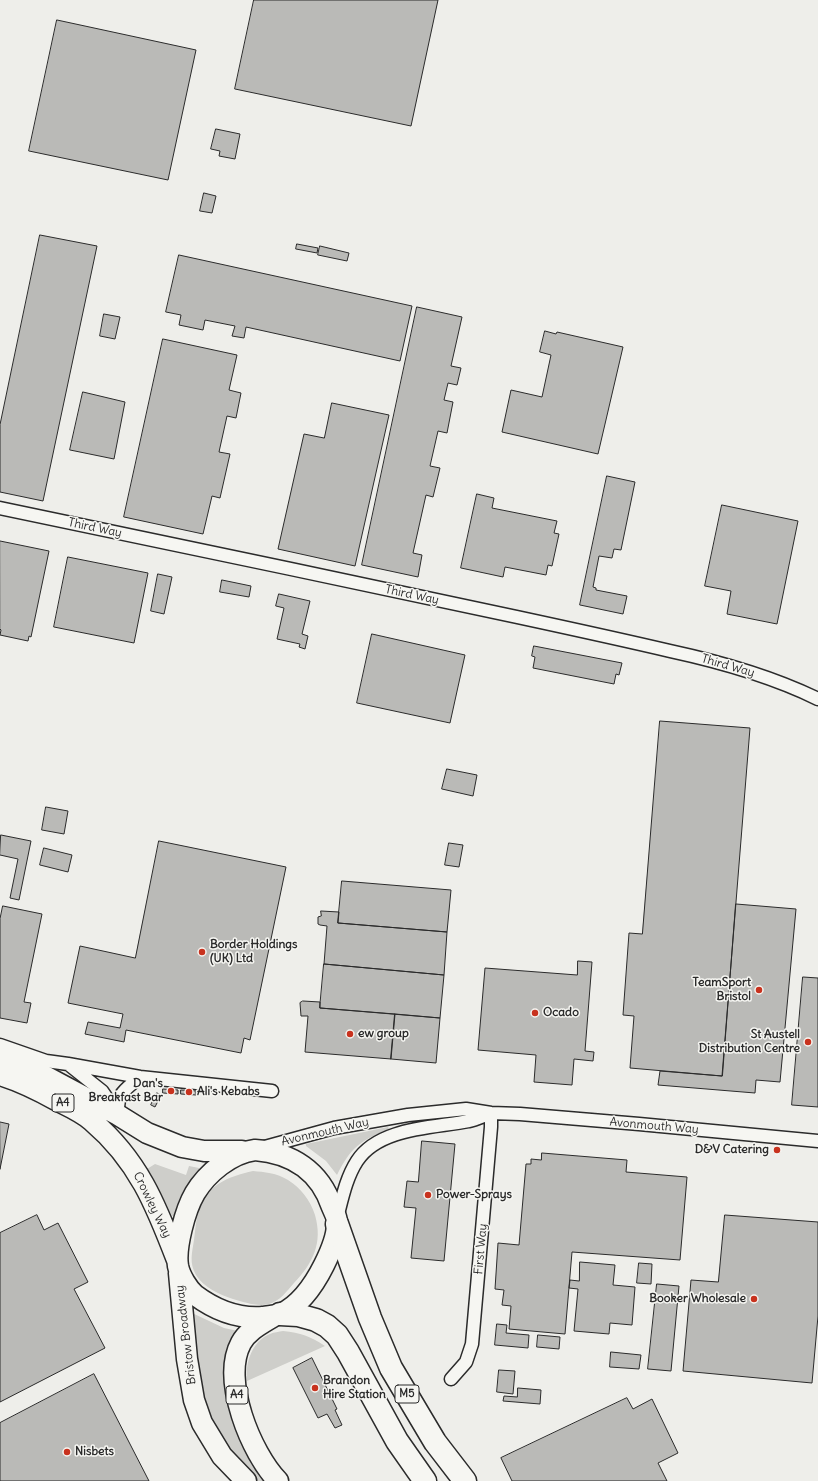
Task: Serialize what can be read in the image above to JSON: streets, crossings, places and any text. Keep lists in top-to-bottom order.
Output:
{
  "streets": {
    "highway": [
      "A4",
      "Crowley Way",
      "Bristow Broadway",
      "M5"
    ],
    "street": ["Third Way", "Avonmouth Way", "First Way"]
  },
  "crossings": [
    ["A4", "Avonmouth Way"],
    ["A4", "M5"],
    ["Avonmouth Way", "First Way"],
    ["Avonmouth Way", "M5"],
    ["Crowley Way", "Bristow Broadway"]
  ],
  "places": [
    "Border Holdings (UK) Ltd",
    "TeamSport Bristol",
    "Ocado",
    "ew group",
    "St Austell Distribution Centre",
    "Dan's Breakfast Bar",
    "Ali's Kebabs",
    "D&V Catering",
    "Power-Sprays",
    "Booker Wholesale",
    "Brandon Hire Station",
    "Nisbets"
  ]
}
